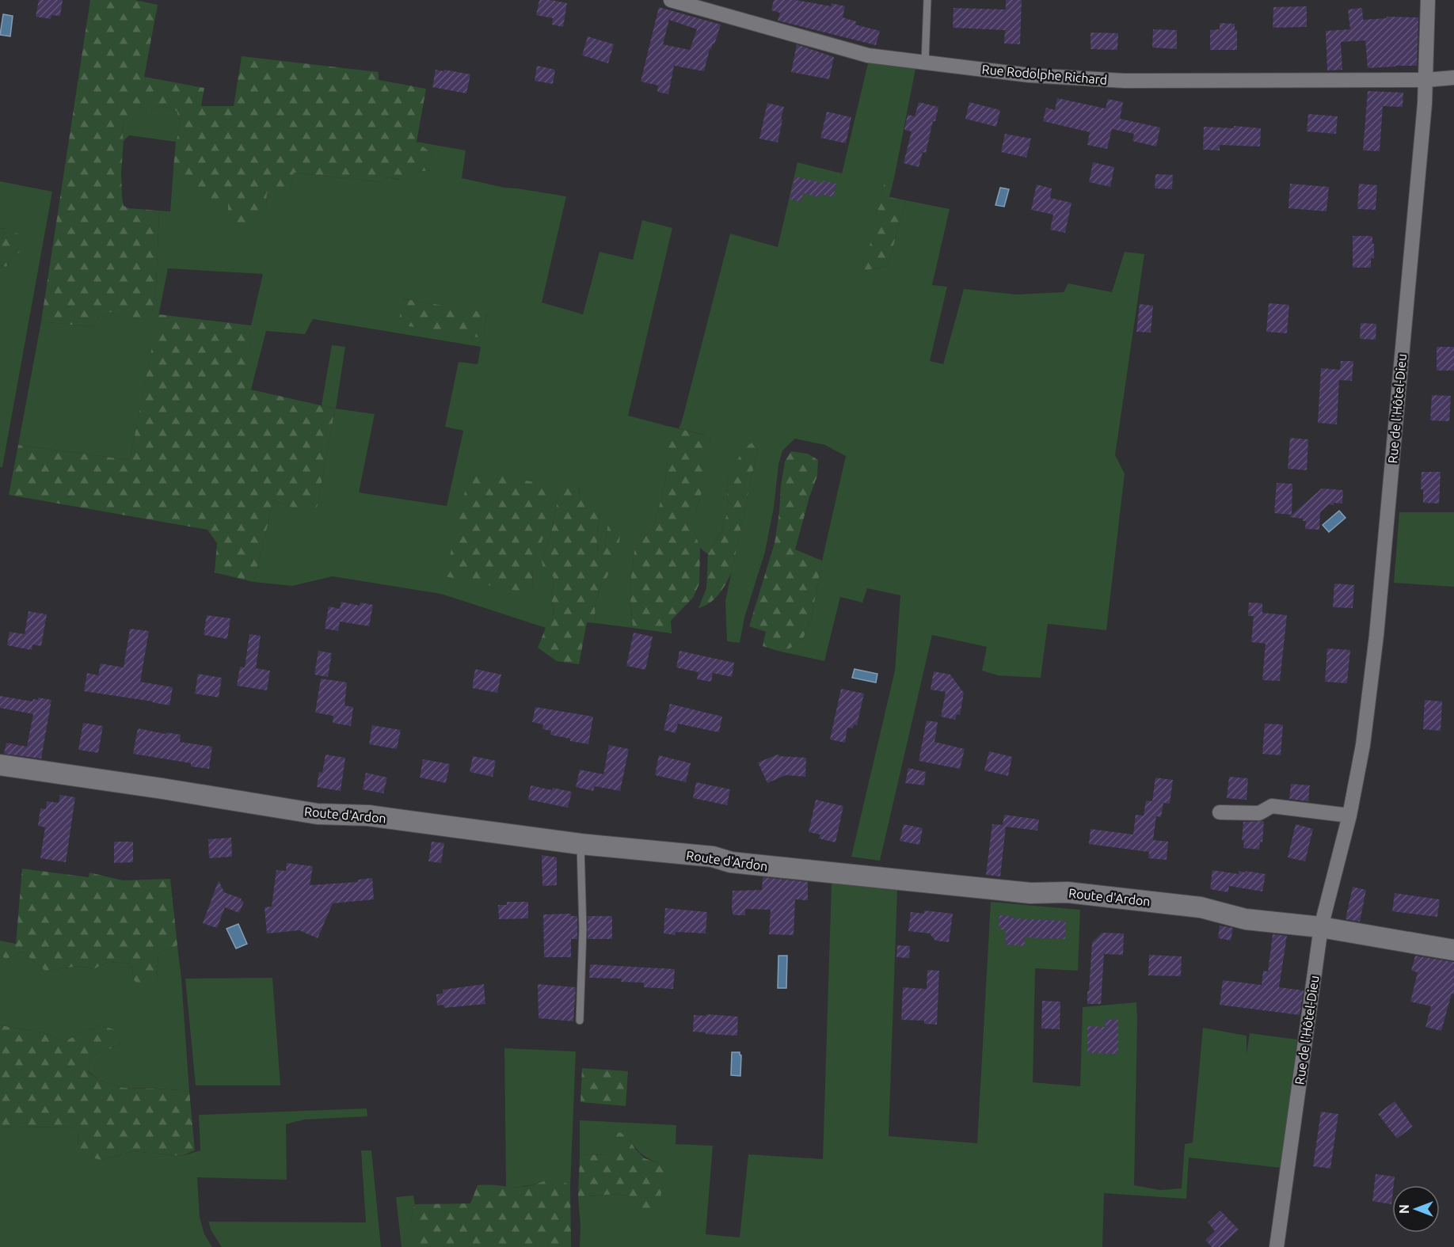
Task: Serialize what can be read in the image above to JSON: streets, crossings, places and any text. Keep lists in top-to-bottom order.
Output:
{
  "streets": {
    "street": ["Rue Rodolphe Richard", "Rue de l'Hôtel-Dieu", "Route d'Ardon"]
  },
  "crossings": [
    ["Rue Rodolphe Richard", "Rue de l'Hôtel-Dieu"],
    ["Rue de l'Hôtel-Dieu", "Route d'Ardon"]
  ],
  "north": "left"
}
